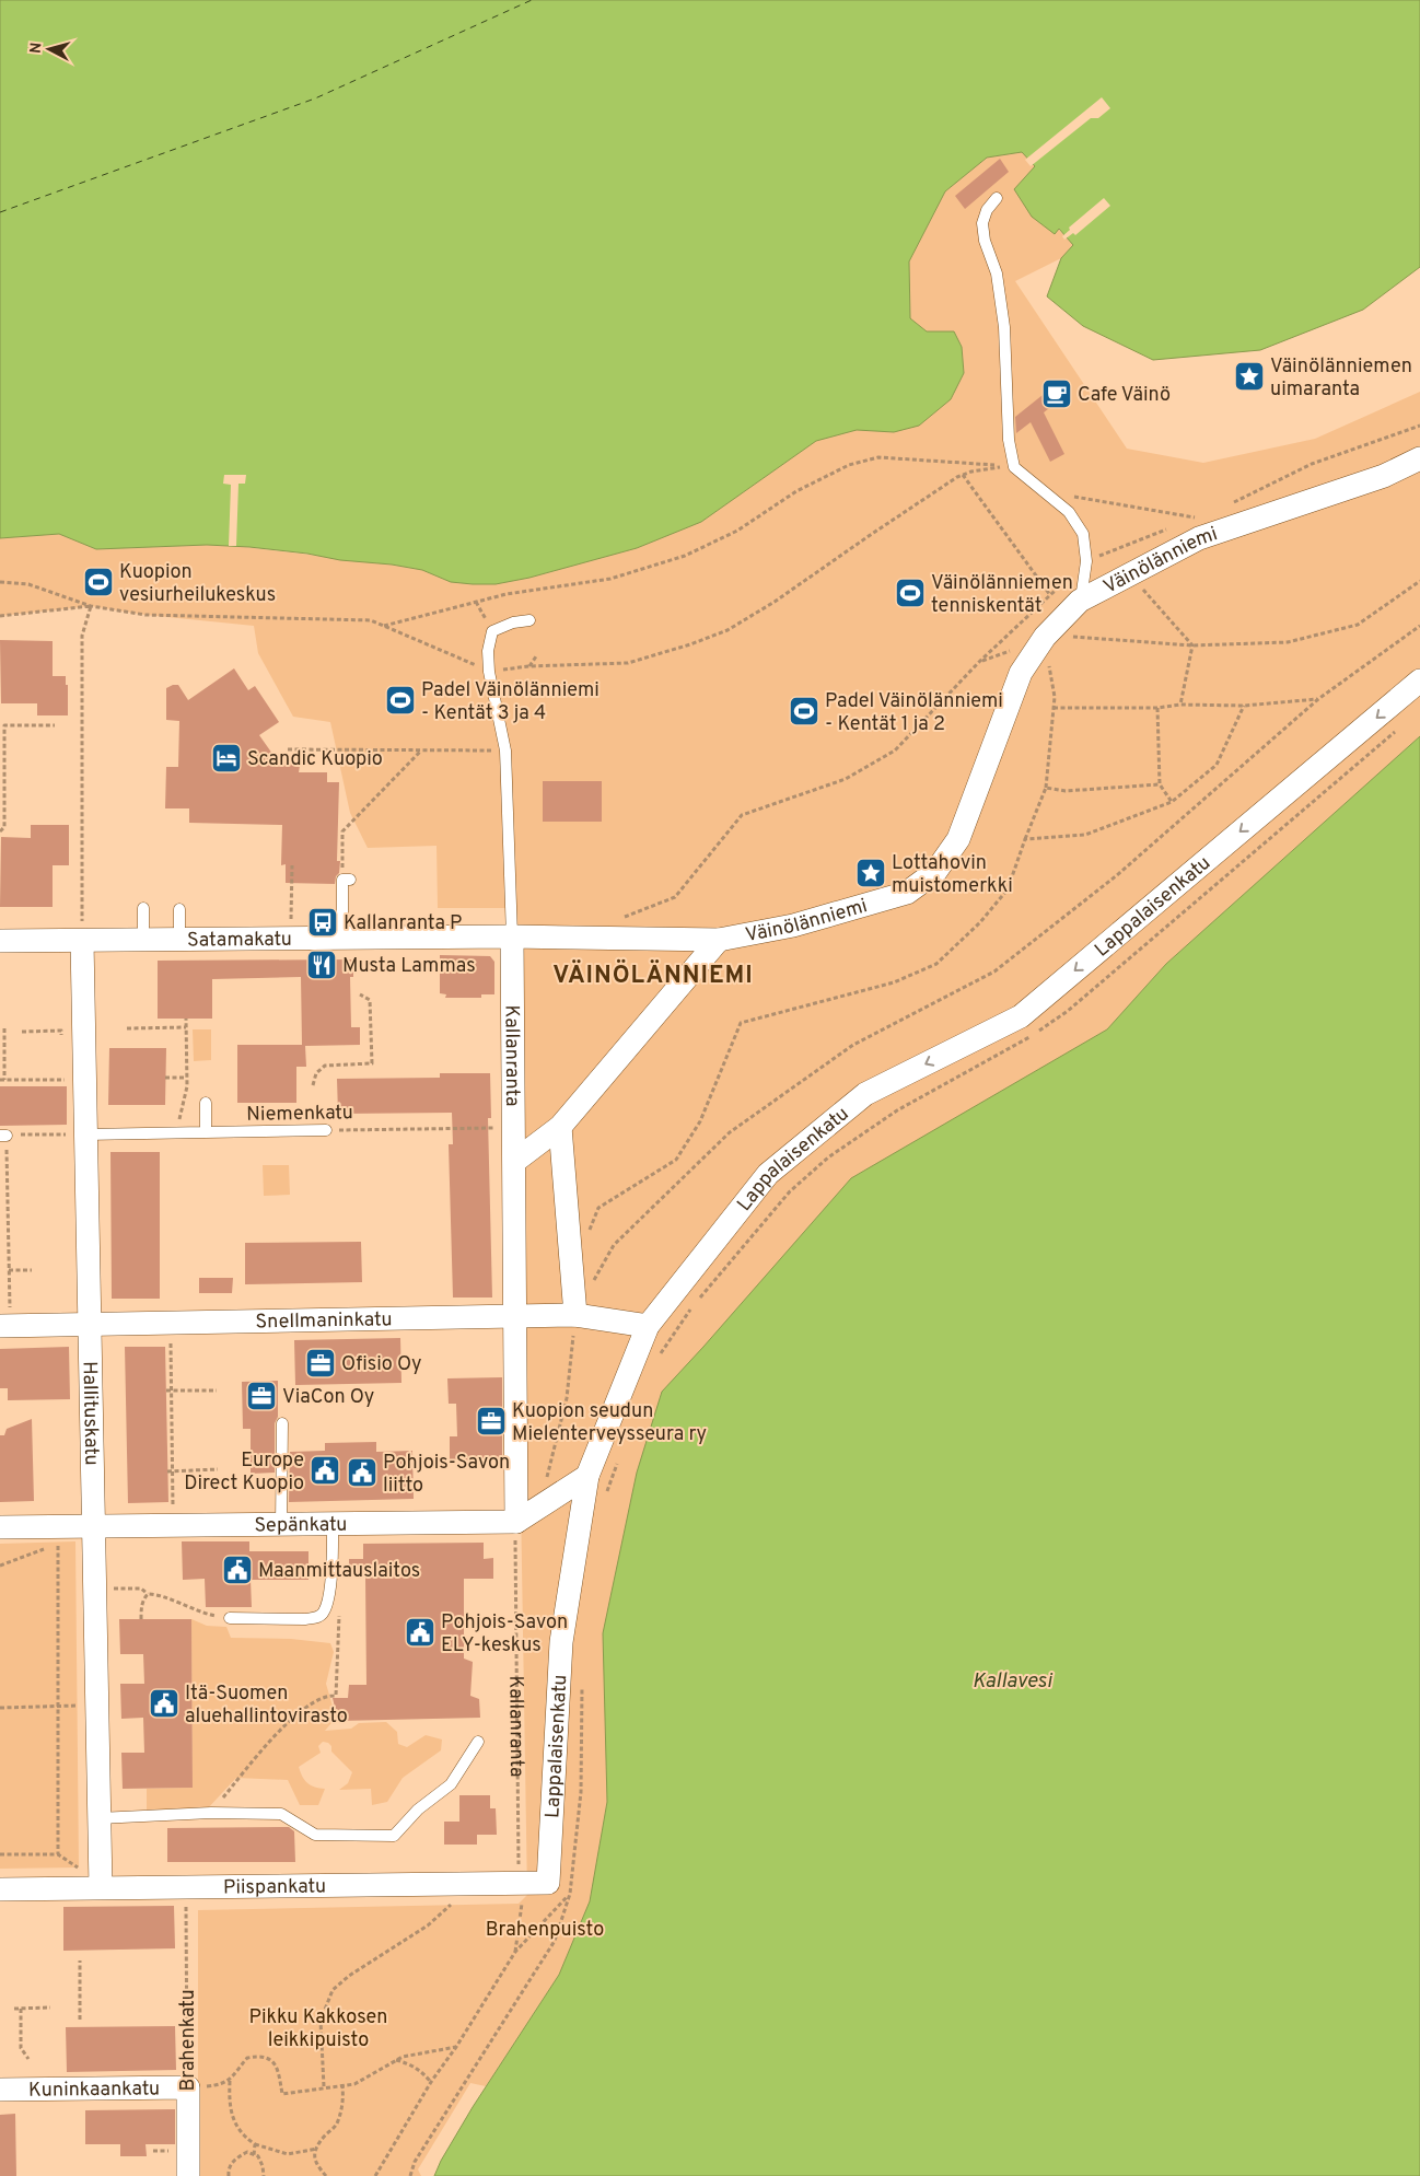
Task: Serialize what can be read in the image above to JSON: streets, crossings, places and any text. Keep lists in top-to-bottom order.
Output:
{
  "streets": {
    "street": [
      "Väinölänniemi",
      "Lappalaisenkatu",
      "Satamakatu",
      "Kallanranta",
      "Snellmaninkatu",
      "Hallituskatu",
      "Sepänkatu",
      "Piispankatu",
      "Brahenkatu",
      "Kuninkaankatu"
    ],
    "lane": ["Niemenkatu"]
  },
  "crossings": [
    ["Väinölänniemi", "Satamakatu"],
    ["Väinölänniemi", "Kallanranta"],
    ["Lappalaisenkatu", "Snellmaninkatu"],
    ["Lappalaisenkatu", "Piispankatu"],
    ["Satamakatu", "Kallanranta"],
    ["Satamakatu", "Hallituskatu"],
    ["Kallanranta", "Niemenkatu"],
    ["Kallanranta", "Snellmaninkatu"],
    ["Kallanranta", "Sepänkatu"],
    ["Kallanranta", "Piispankatu"],
    ["Niemenkatu", "Hallituskatu"],
    ["Snellmaninkatu", "Hallituskatu"],
    ["Hallituskatu", "Sepänkatu"],
    ["Hallituskatu", "Piispankatu"],
    ["Brahenkatu", "Kuninkaankatu"]
  ],
  "one_way": ["Lappalaisenkatu"],
  "districts": ["VÄINÖLÄNNIEMI"],
  "water": ["Kallavesi"],
  "parks": ["Brahenpuisto", "Pikku Kakkosen leikkipuisto"],
  "places": {
    "place": ["Väinölänniemen uimaranta", "Lottahovin muistomerkki"],
    "cafe": ["Cafe Väinö"],
    "sports": [
      "Kuopion vesiurheilukeskus",
      "Väinölänniemen tenniskentät",
      "Padel Väinölänniemi - Kentät 3 ja 4",
      "Padel Väinölänniemi - Kentät 1 ja 2"
    ],
    "hotel": ["Scandic Kuopio"],
    "bus stop": ["Kallanranta P"],
    "restaurant": ["Musta Lammas"],
    "office": ["Ofisio Oy", "ViaCon Oy", "Kuopion seudun Mielenterveysseura ry"],
    "public building": [
      "Europe Direct Kuopio",
      "Pohjois-Savon liitto",
      "Maanmittauslaitos",
      "Pohjois-Savon ELY-keskus",
      "Itä-Suomen aluehallintovirasto"
    ]
  },
  "north": "left"
}
